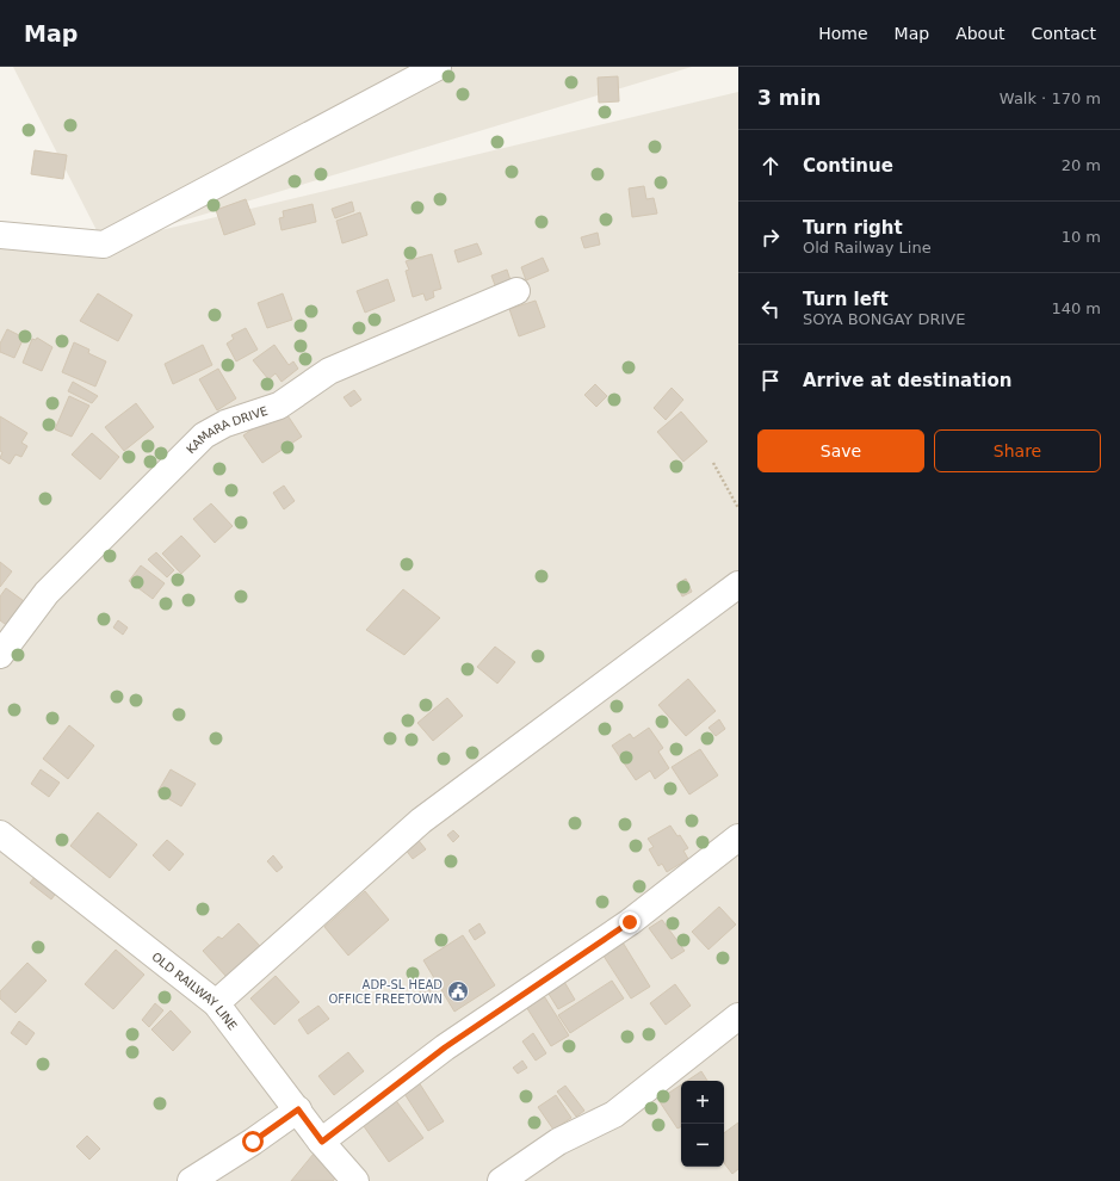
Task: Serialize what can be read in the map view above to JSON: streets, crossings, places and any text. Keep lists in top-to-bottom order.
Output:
{
  "streets": {
    "street": ["KAMARA DRIVE", "OLD RAILWAY LINE"]
  },
  "places": {
    "public building": ["ADP-SL HEAD OFFICE FREETOWN"]
  },
  "page": {
    "header": "Map",
    "nav": [
      "Home",
      "Map",
      "About",
      "Contact"
    ],
    "heading": ["3 min", "Walk · 170 m"],
    "list": [
      ["Continue", "20 m"],
      ["Turn right", "Old Railway Line", "10 m"],
      ["Turn left", "SOYA BONGAY DRIVE", "140 m"],
      "Arrive at destination"
    ],
    "buttons": ["Save", "Share"],
    "map_buttons": ["+", "−"]
  }
}
